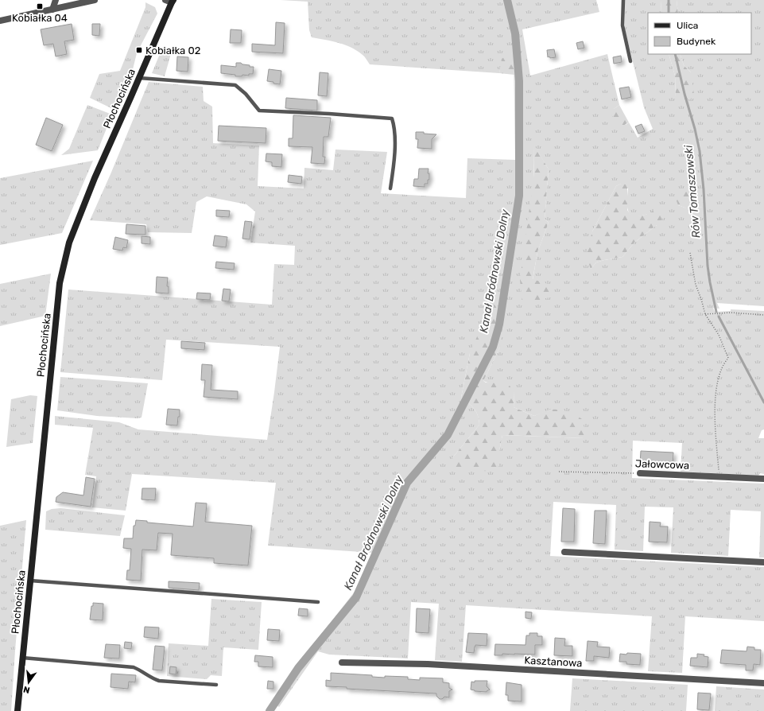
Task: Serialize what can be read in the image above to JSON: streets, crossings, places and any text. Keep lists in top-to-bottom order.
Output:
{
  "streets": {
    "main road": ["Płochocińska"],
    "street": ["Jałowcowa", "Kasztanowa"]
  },
  "water": ["Rów Tomaszowski", "Kanał Bródnowski Dolny"],
  "places": {
    "transit": ["Kobiałka 04", "Kobiałka 02"]
  },
  "legend": ["Ulica", "Budynek"],
  "north": "bottom"
}
